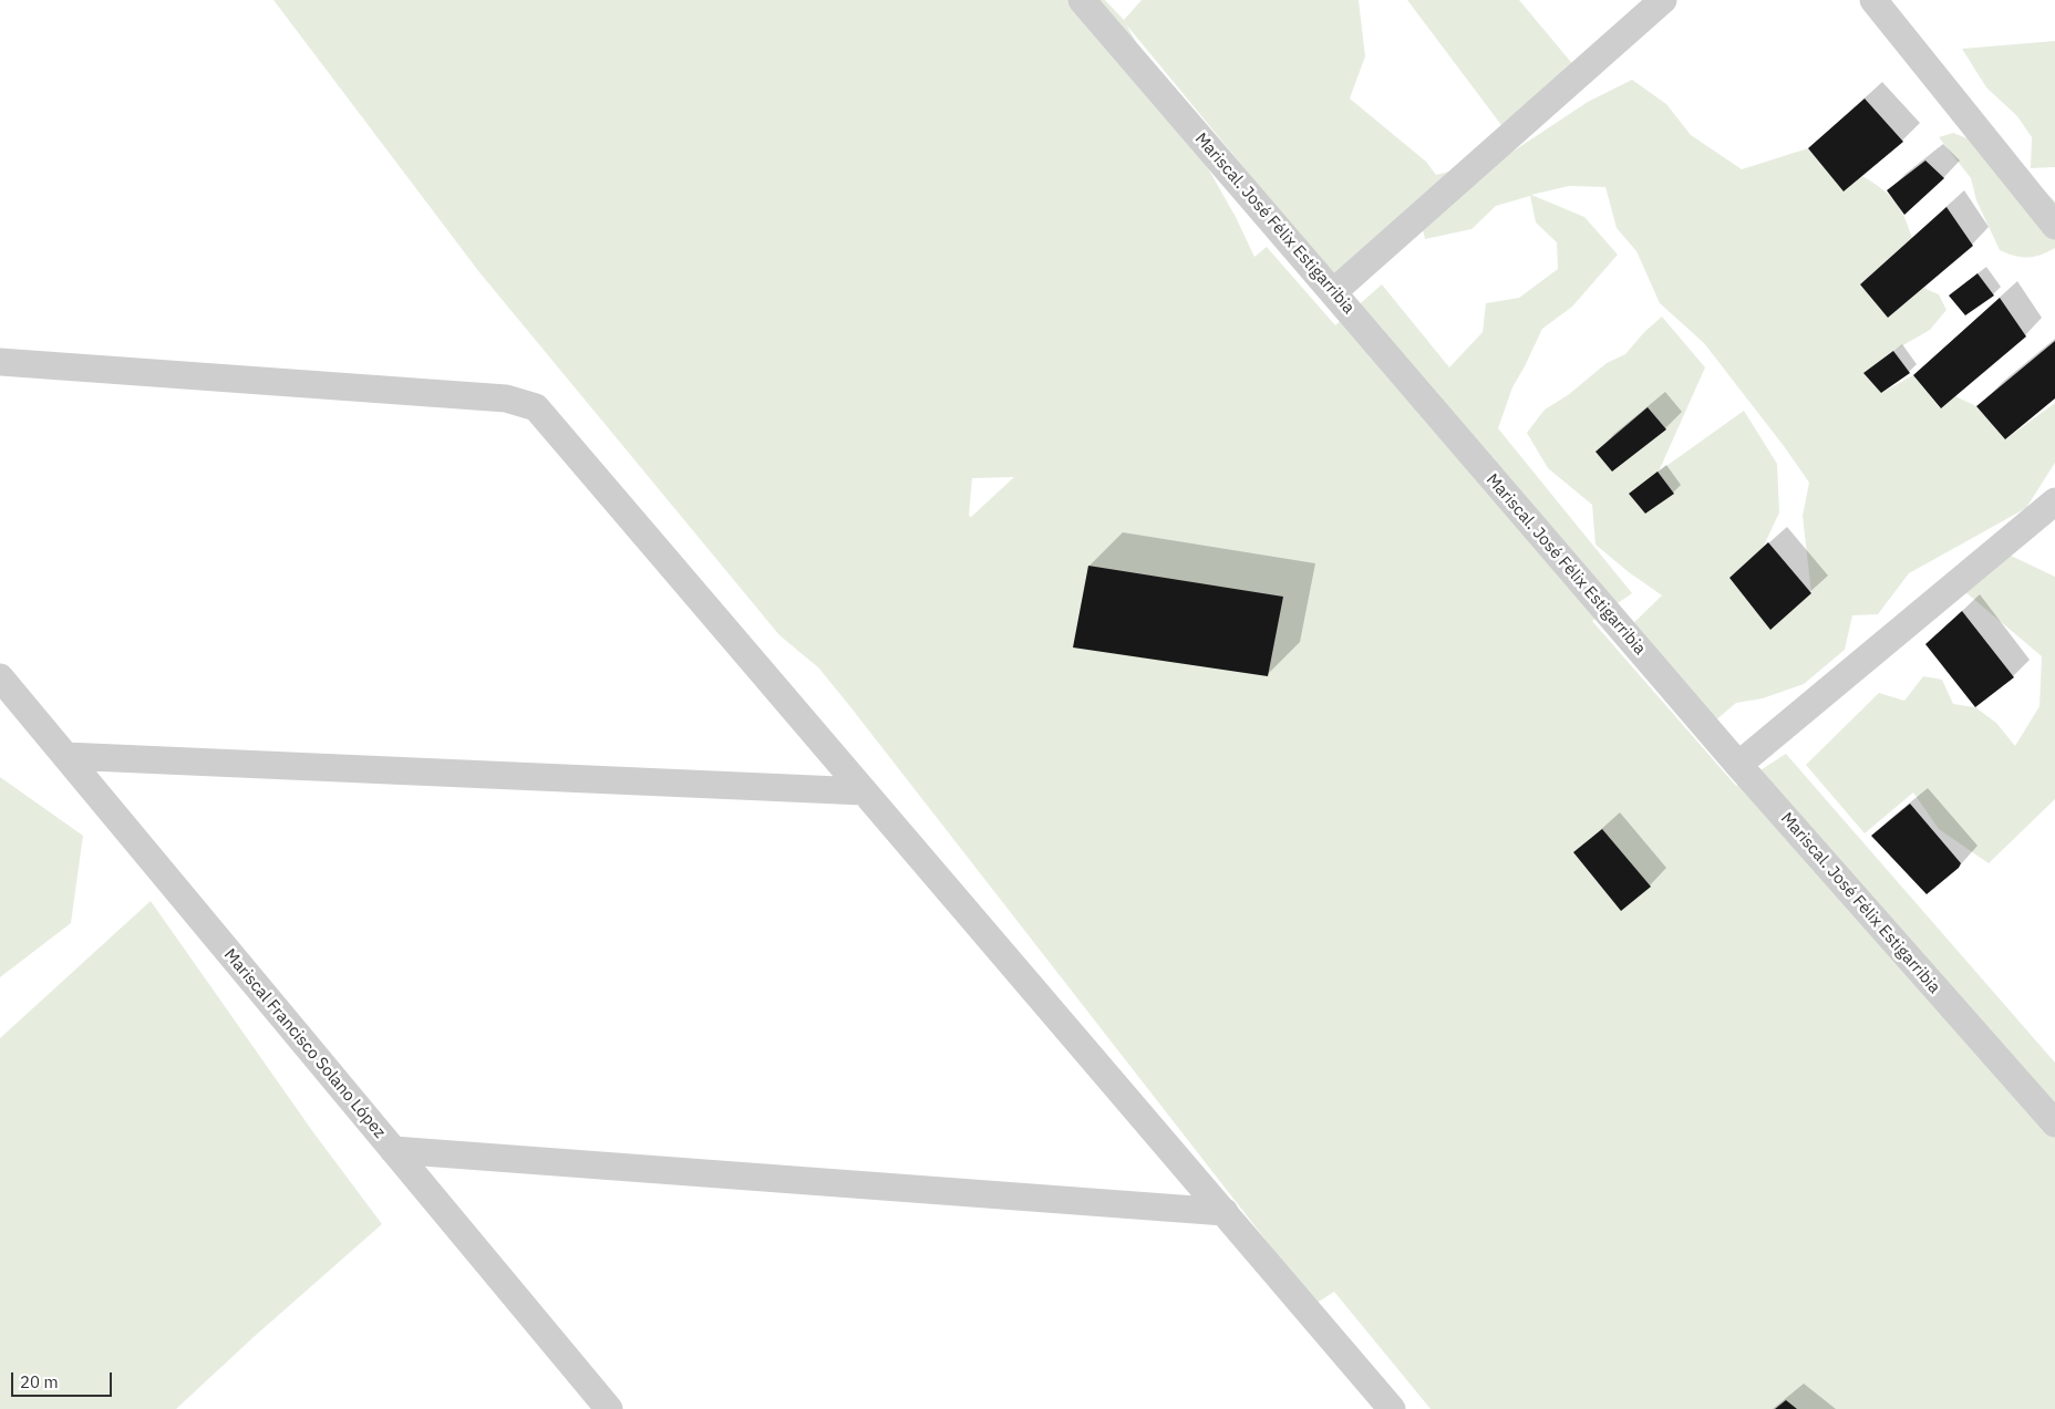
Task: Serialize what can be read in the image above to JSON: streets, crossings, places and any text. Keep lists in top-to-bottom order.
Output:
{
  "streets": {
    "street": ["Mariscal. José Félix Estigarribia", "Mariscal Francisco Solano López"]
  },
  "scale_bar": "20 m"
}
